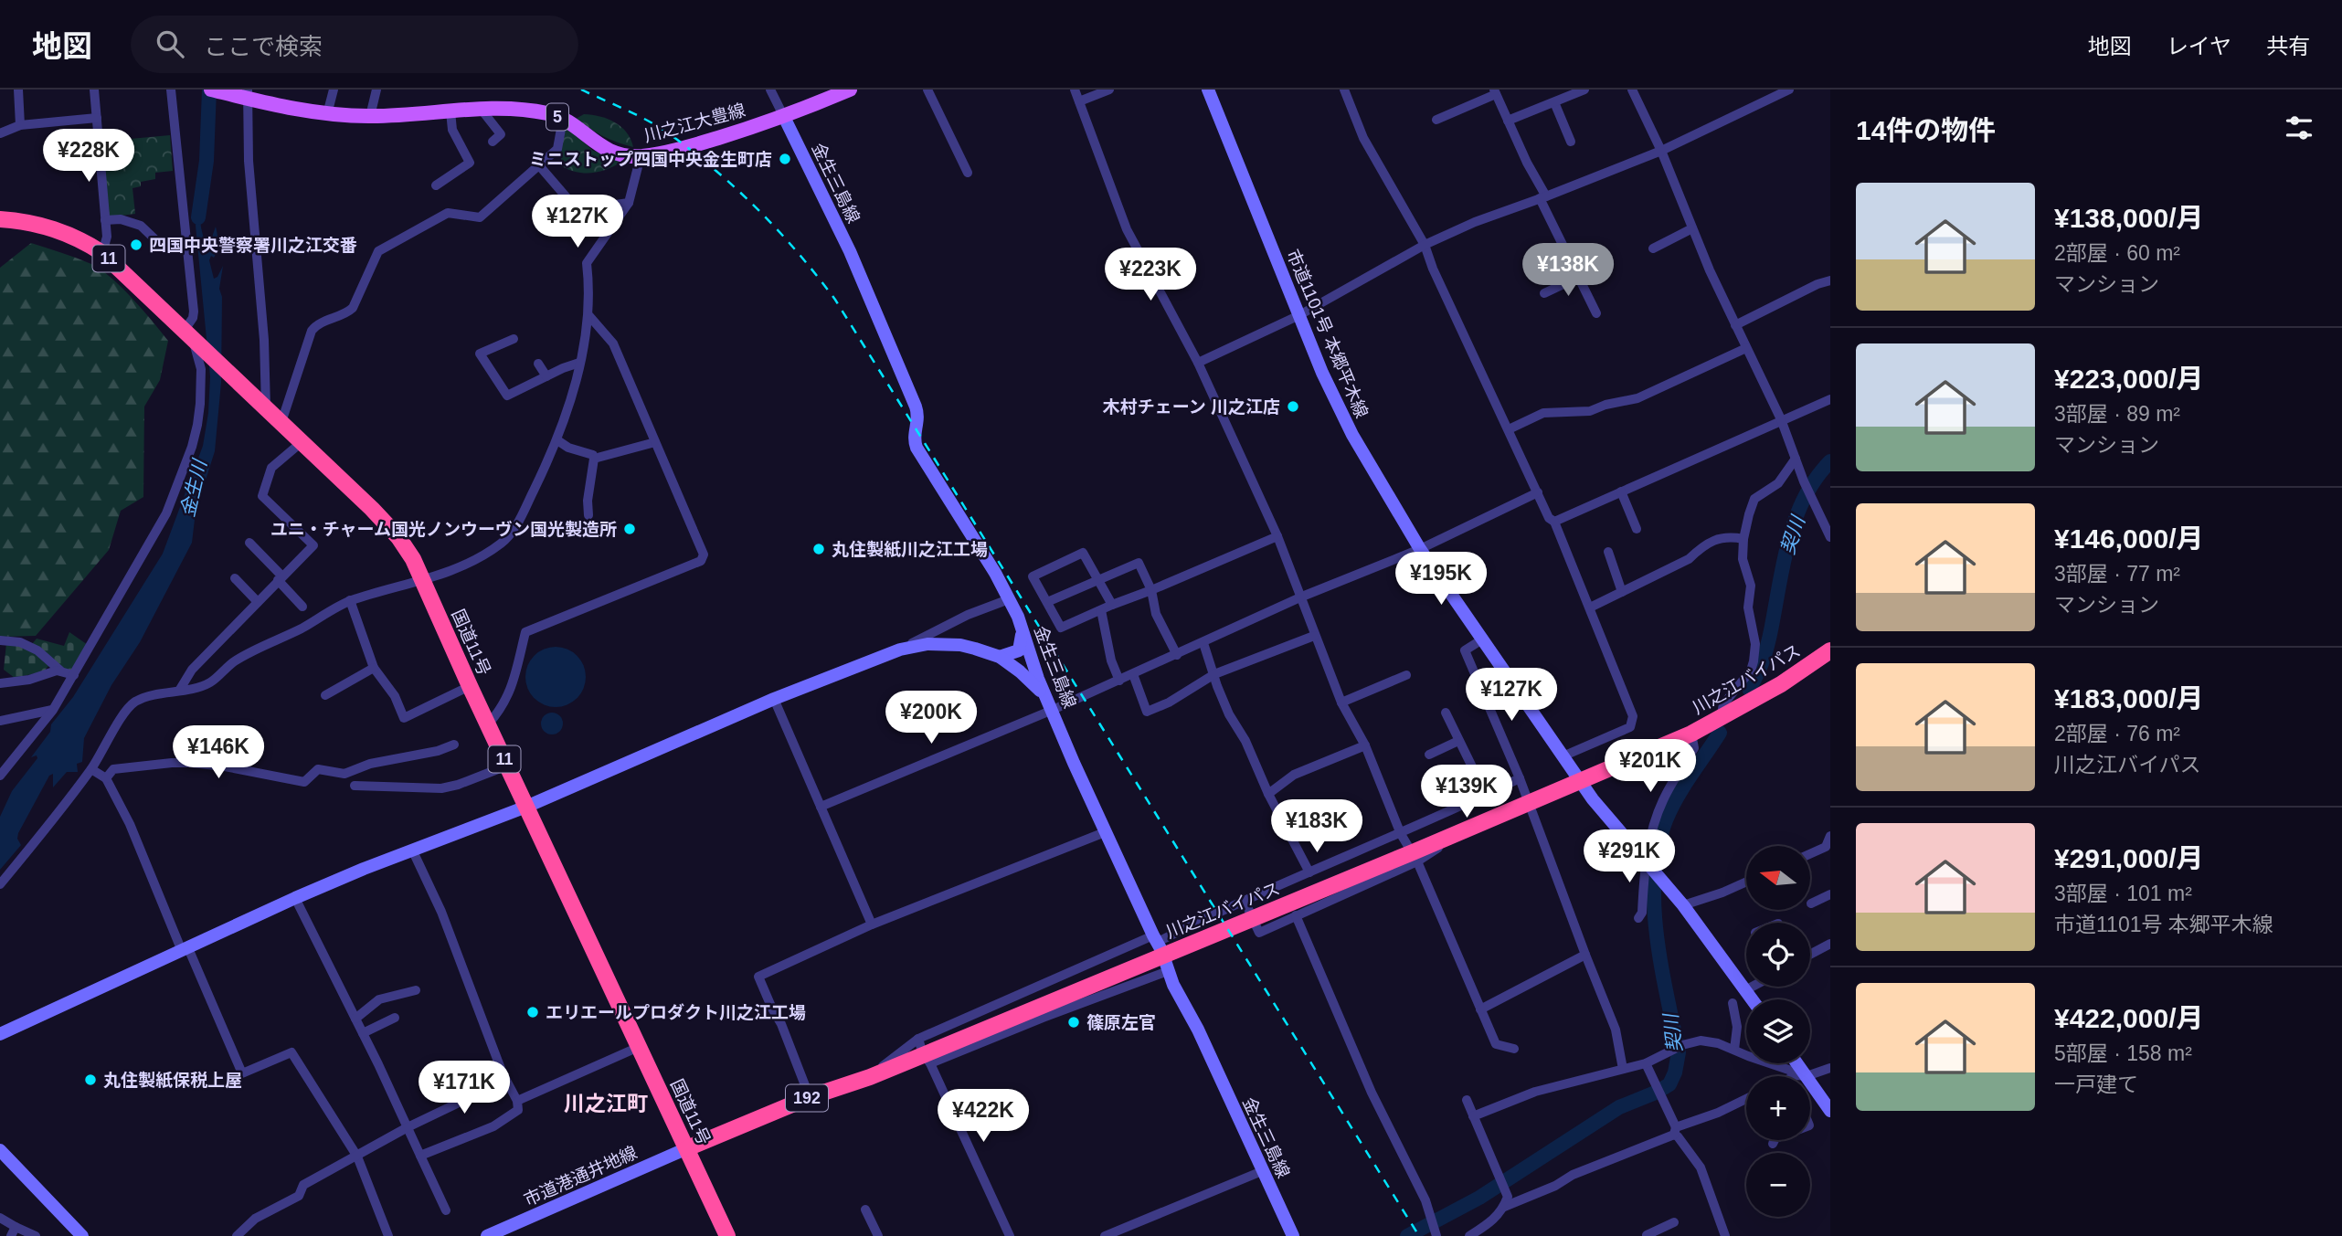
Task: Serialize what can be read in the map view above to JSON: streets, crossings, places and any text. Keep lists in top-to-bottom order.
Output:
{
  "streets": {
    "highway": [
      "11",
      "国道11号",
      "川之江バイパス",
      "192"
    ],
    "main road": ["5", "川之江大豊線"],
    "street": ["金生三島線", "市道1101号 本郷平木線", "市道港通井地線"]
  },
  "crossings": [
    ["川之江大豊線", "金生三島線"],
    ["市道1101号 本郷平木線", "川之江バイパス"],
    ["国道11号", "川之江バイパス"],
    ["国道11号", "市道港通井地線"],
    ["川之江バイパス", "市道港通井地線"]
  ],
  "districts": ["川之江町"],
  "water": ["金生川", "契川"],
  "places": [
    "ミニストップ四国中央金生町店",
    "四国中央警察署川之江交番",
    "木村チェーン 川之江店",
    "ユニ・チャーム国光ノンウーヴン国光製造所",
    "丸住製紙川之江工場",
    "エリエールプロダクト川之江工場",
    "篠原左官",
    "丸住製紙保税上屋"
  ],
  "north": "left",
  "page": {
    "header": "地図",
    "search": "ここで検索",
    "nav": ["地図", "レイヤ", "共有"],
    "heading": "14件の物件",
    "price": [
      "¥228K",
      "¥127K",
      "¥138K",
      "¥223K",
      "¥195K",
      "¥127K",
      "¥200K",
      "¥146K",
      "¥201K",
      "¥139K",
      "¥183K",
      "¥291K",
      "¥171K",
      "¥422K"
    ],
    "list": [
      {
        "name": "¥138,000/月",
        "note": "2部屋 · 60 m² · マンション"
      },
      {
        "name": "¥223,000/月",
        "note": "3部屋 · 89 m² · マンション"
      },
      {
        "name": "¥146,000/月",
        "note": "3部屋 · 77 m² · マンション"
      },
      {
        "name": "¥183,000/月",
        "note": "2部屋 · 76 m² · 川之江バイパス"
      },
      {
        "name": "¥291,000/月",
        "note": "3部屋 · 101 m² · 市道1101号 本郷平木線"
      },
      {
        "name": "¥422,000/月",
        "note": "5部屋 · 158 m² · 一戸建て"
      }
    ],
    "map_buttons": ["+", "−"]
  }
}
